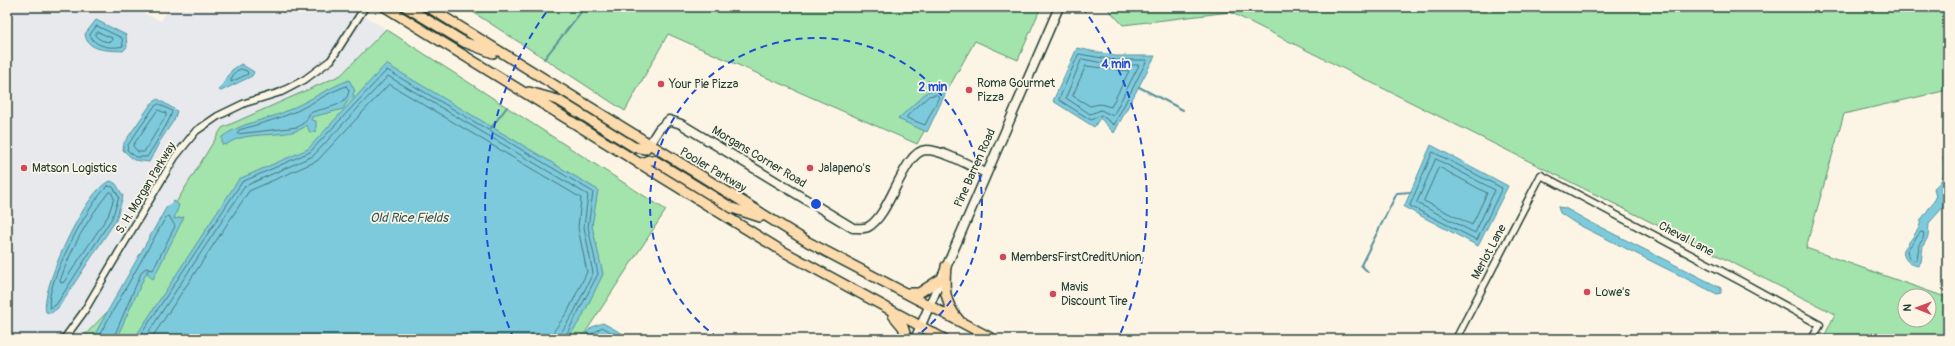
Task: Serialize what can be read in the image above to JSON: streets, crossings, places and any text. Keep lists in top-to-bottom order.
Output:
{
  "streets": {
    "main road": ["Pooler Parkway"],
    "street": [
      "Morgans Corner Road",
      "Pine Barren Road",
      "S. H. Morgan Parkway",
      "Cheval Lane",
      "Merlot Lane"
    ]
  },
  "crossings": [
    ["Morgans Corner Road", "Pine Barren Road"],
    ["Morgans Corner Road", "Pooler Parkway"],
    ["Pine Barren Road", "Pooler Parkway"],
    ["Cheval Lane", "Merlot Lane"]
  ],
  "water": ["Old Rice Fields"],
  "places": [
    "Your Pie Pizza",
    "Roma Gourmet Pizza",
    "Matson Logistics",
    "Jalapeno's",
    "MembersFirstCreditUnion",
    "Lowe's",
    "Mavis Discount Tire"
  ],
  "north": "left",
  "rings": ["4 min", "2 min"]
}
